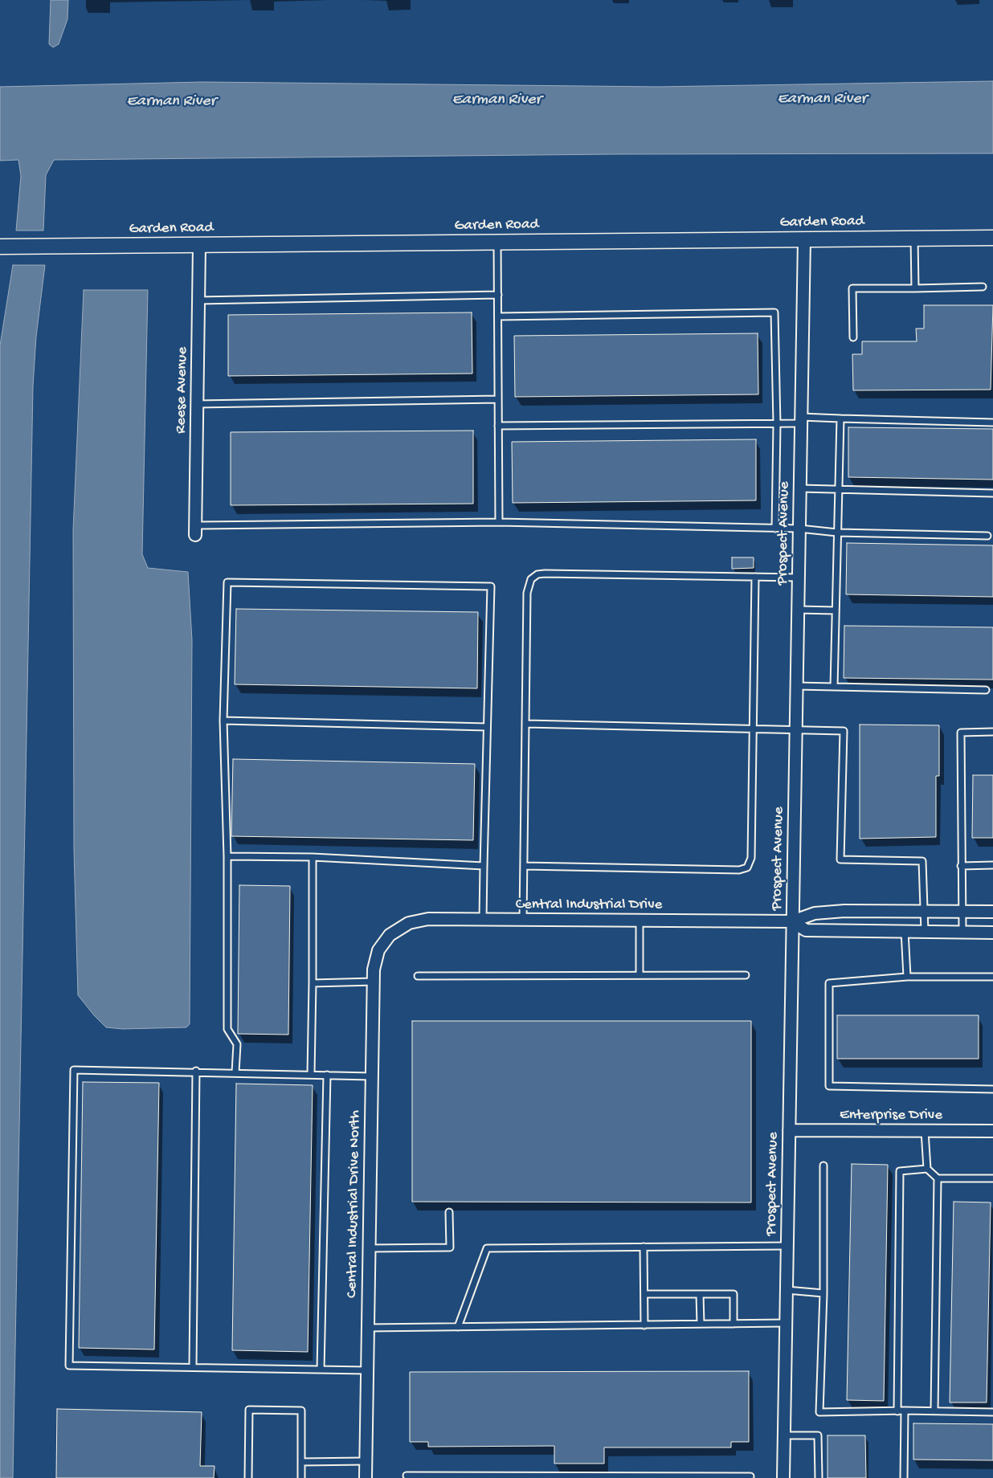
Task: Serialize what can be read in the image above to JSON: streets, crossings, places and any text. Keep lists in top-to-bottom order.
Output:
{
  "streets": {
    "street": [
      "Garden Road",
      "Reese Avenue",
      "Prospect Avenue",
      "Central Industrial Drive",
      "Enterprise Drive",
      "Central Industrial Drive North"
    ]
  },
  "crossings": [
    ["Garden Road", "Reese Avenue"],
    ["Garden Road", "Prospect Avenue"],
    ["Prospect Avenue", "Central Industrial Drive"],
    ["Prospect Avenue", "Enterprise Drive"],
    ["Central Industrial Drive", "Central Industrial Drive North"]
  ],
  "water": ["Earman River"]
}
